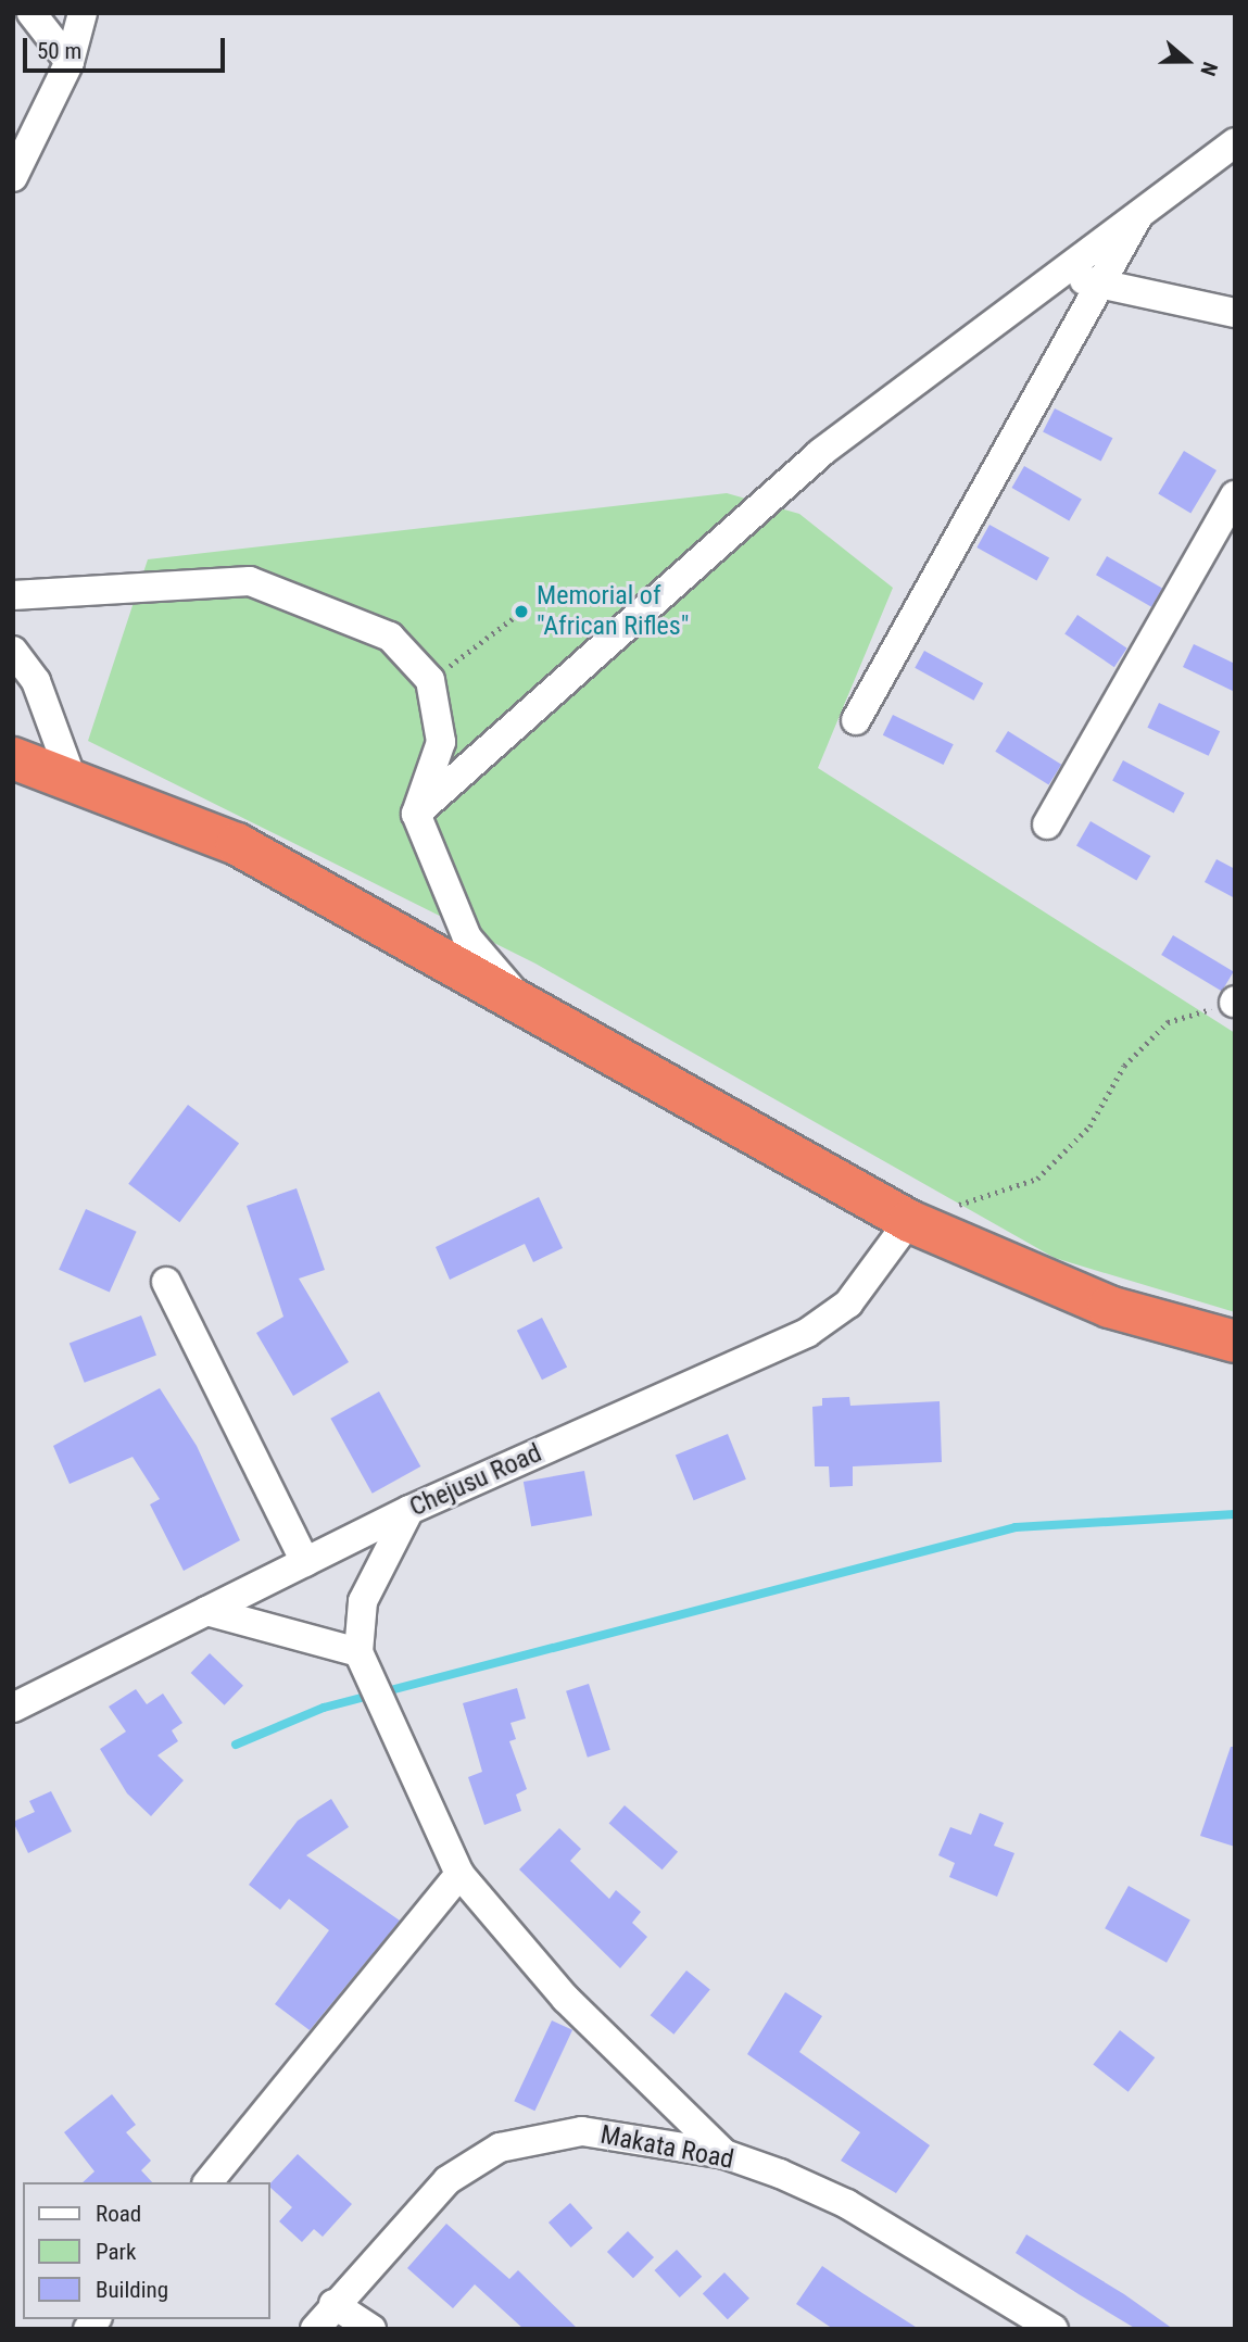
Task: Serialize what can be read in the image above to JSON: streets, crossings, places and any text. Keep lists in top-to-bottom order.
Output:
{
  "streets": {
    "street": ["Chejusu Road", "Makata Road"]
  },
  "places": ["Memorial of \"African Rifles\""],
  "legend": ["Road", "Park", "Building"],
  "scale_bar": "50 m",
  "north": "right"
}
